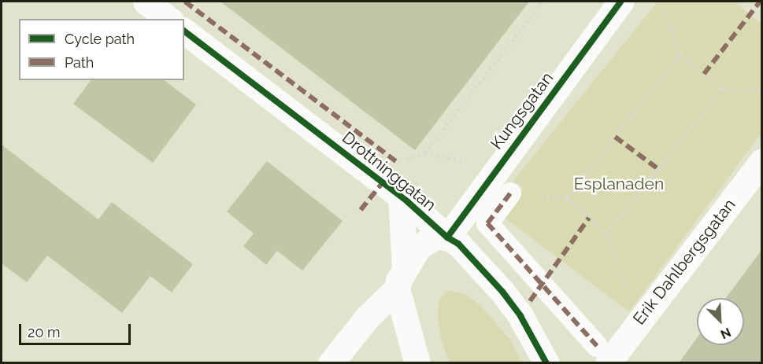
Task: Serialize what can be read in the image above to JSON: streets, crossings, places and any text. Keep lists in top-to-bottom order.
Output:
{
  "streets": {
    "street": ["Kungsgatan", "Drottninggatan", "Erik Dahlbergsgatan"]
  },
  "crossings": [
    ["Kungsgatan", "Drottninggatan"]
  ],
  "parks": ["Esplanaden"],
  "legend": ["Cycle path", "Path"],
  "scale_bar": "20 m",
  "north": "bottom right"
}
